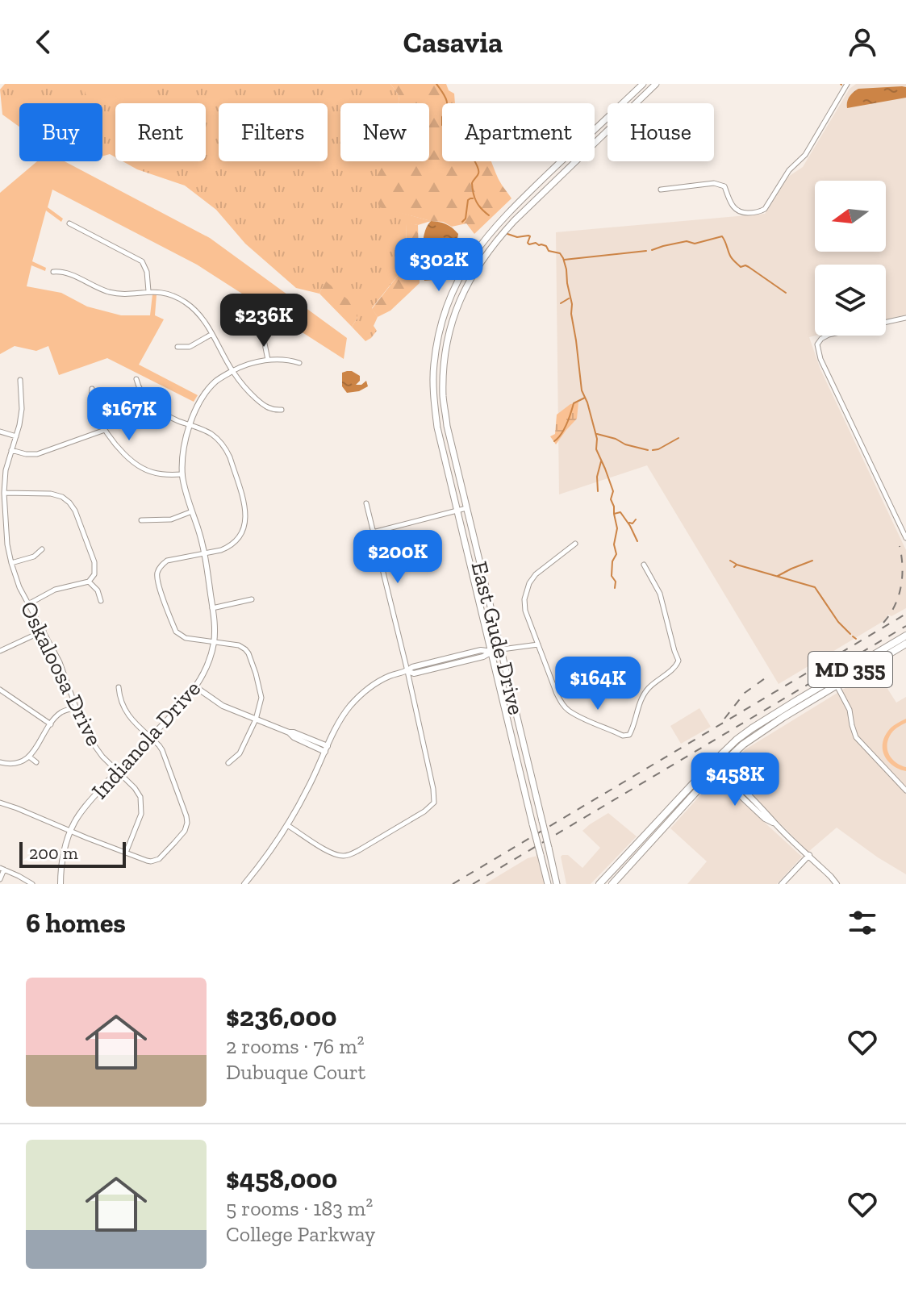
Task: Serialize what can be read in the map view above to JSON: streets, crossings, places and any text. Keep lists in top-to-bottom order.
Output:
{
  "streets": {
    "main road": ["East Gude Drive", "MD 355"],
    "street": ["Oskaloosa Drive", "Indianola Drive"]
  },
  "crossings": [
    ["Oskaloosa Drive", "Indianola Drive"]
  ],
  "scale_bar": "200 m",
  "north": "left",
  "page": {
    "header": "Casavia",
    "chip": [
      "Buy",
      "Rent",
      "Filters",
      "New",
      "Apartment",
      "House"
    ],
    "price": [
      "$302K",
      "$236K",
      "$167K",
      "$200K",
      "$164K",
      "$458K"
    ],
    "scale": "200 m",
    "heading": "6 homes",
    "list": [
      {
        "name": "$236,000",
        "note": "2 rooms · 76 m² · Dubuque Court"
      },
      {
        "name": "$458,000",
        "note": "5 rooms · 183 m² · College Parkway"
      }
    ]
  }
}
